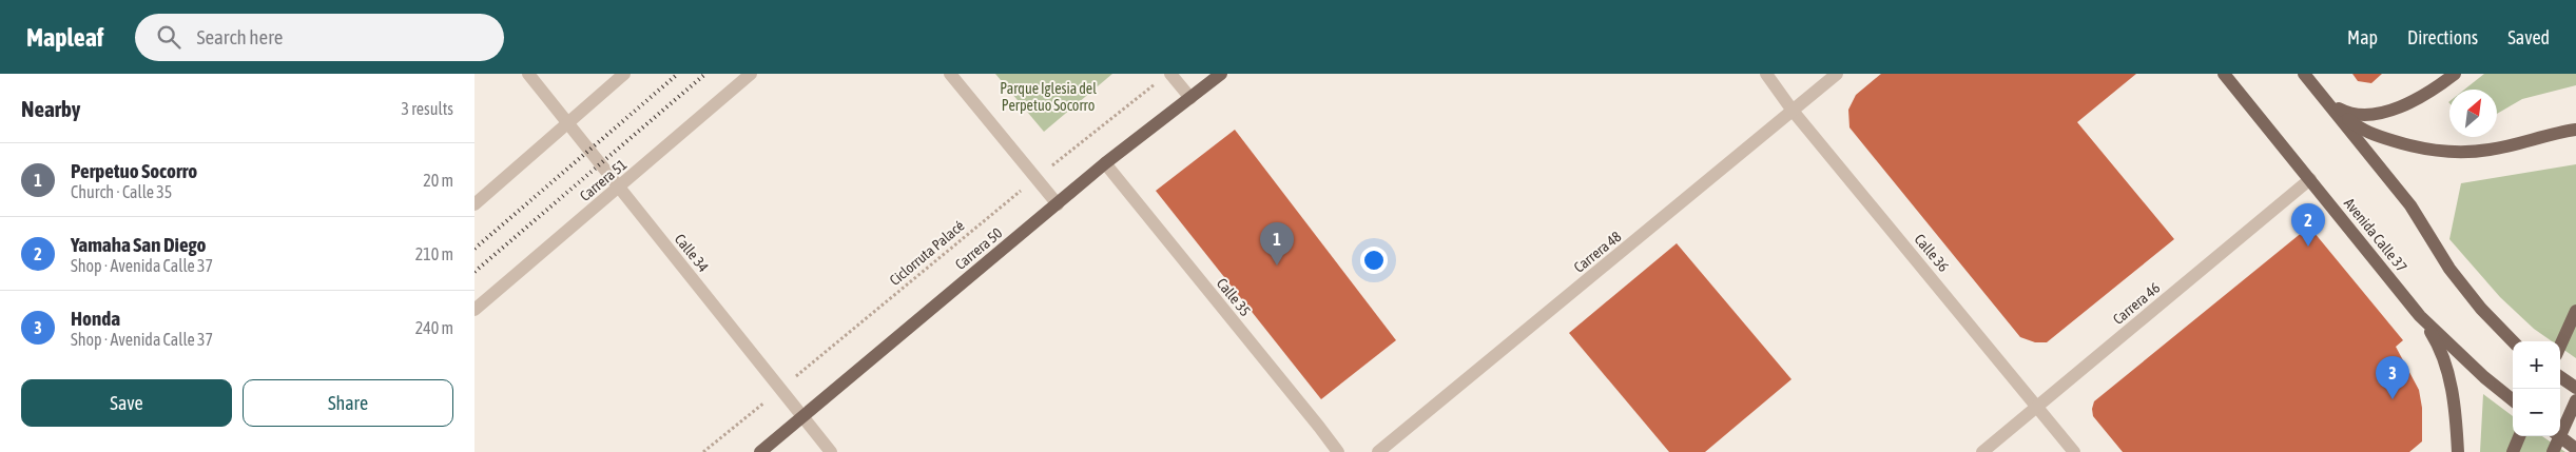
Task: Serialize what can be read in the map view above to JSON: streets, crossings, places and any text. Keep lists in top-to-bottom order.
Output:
{
  "streets": {
    "main road": ["Avenida Calle 37", "Carrera 50"],
    "street": [
      "Carrera 51",
      "Carrera 48",
      "Calle 34",
      "Calle 36",
      "Calle 35",
      "Carrera 46"
    ],
    "path": ["Ciclorruta Palacé"]
  },
  "crossings": [
    ["Carrera 51", "Calle 34"],
    ["Avenida Calle 37", "Carrera 46"],
    ["Carrera 50", "Calle 34"],
    ["Carrera 50", "Calle 35"],
    ["Carrera 48", "Calle 36"],
    ["Calle 34", "Ciclorruta Palacé"],
    ["Calle 36", "Carrera 46"]
  ],
  "parks": ["Parque Iglesia del Perpetuo Socorro"],
  "north": "top right",
  "page": {
    "header": "Mapleaf",
    "search": "Search here",
    "nav": ["Map", "Directions", "Saved"],
    "heading": ["Nearby", "3 results"],
    "list": [
      {
        "mark": "1",
        "name": "Perpetuo Socorro",
        "note": "Church · Calle 35",
        "value": "20 m"
      },
      {
        "mark": "2",
        "name": "Yamaha San Diego",
        "note": "Shop · Avenida Calle 37",
        "value": "210 m"
      },
      {
        "mark": "3",
        "name": "Honda",
        "note": "Shop · Avenida Calle 37",
        "value": "240 m"
      }
    ],
    "pins": ["2", "1", "3"],
    "map_buttons": ["+", "−"],
    "buttons": ["Save", "Share"]
  }
}
